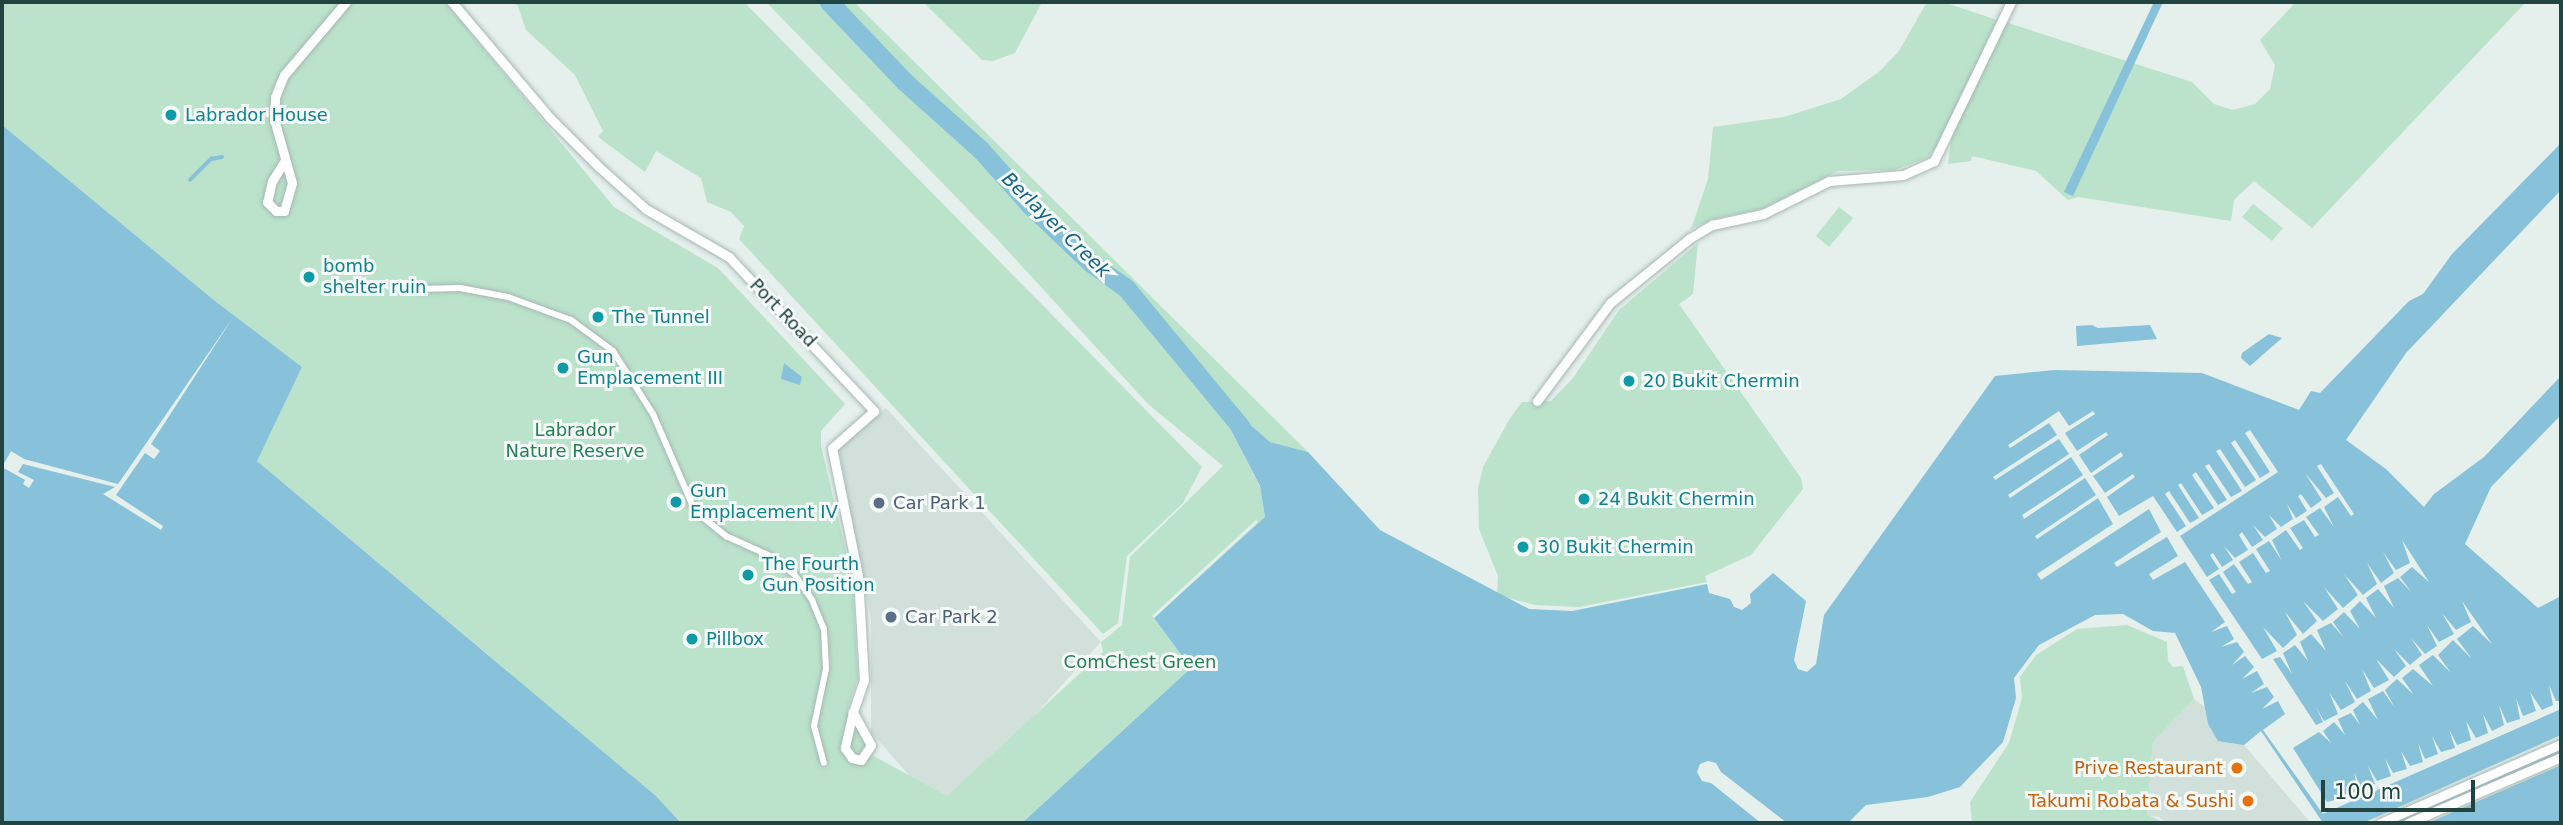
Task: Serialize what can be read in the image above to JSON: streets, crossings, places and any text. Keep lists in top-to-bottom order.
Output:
{
  "streets": {
    "street": ["Port Road"]
  },
  "water": ["Berlayer Creek"],
  "parks": ["Labrador Nature Reserve", "ComChest Green"],
  "places": [
    "Labrador House",
    "bomb shelter ruin",
    "The Tunnel",
    "Gun Emplacement III",
    "20 Bukit Chermin",
    "24 Bukit Chermin",
    "Gun Emplacement IV",
    "Car Park 1",
    "30 Bukit Chermin",
    "The Fourth Gun Position",
    "Car Park 2",
    "Pillbox",
    "Prive Restaurant",
    "Takumi Robata & Sushi"
  ],
  "scale_bar": "100 m"
}
